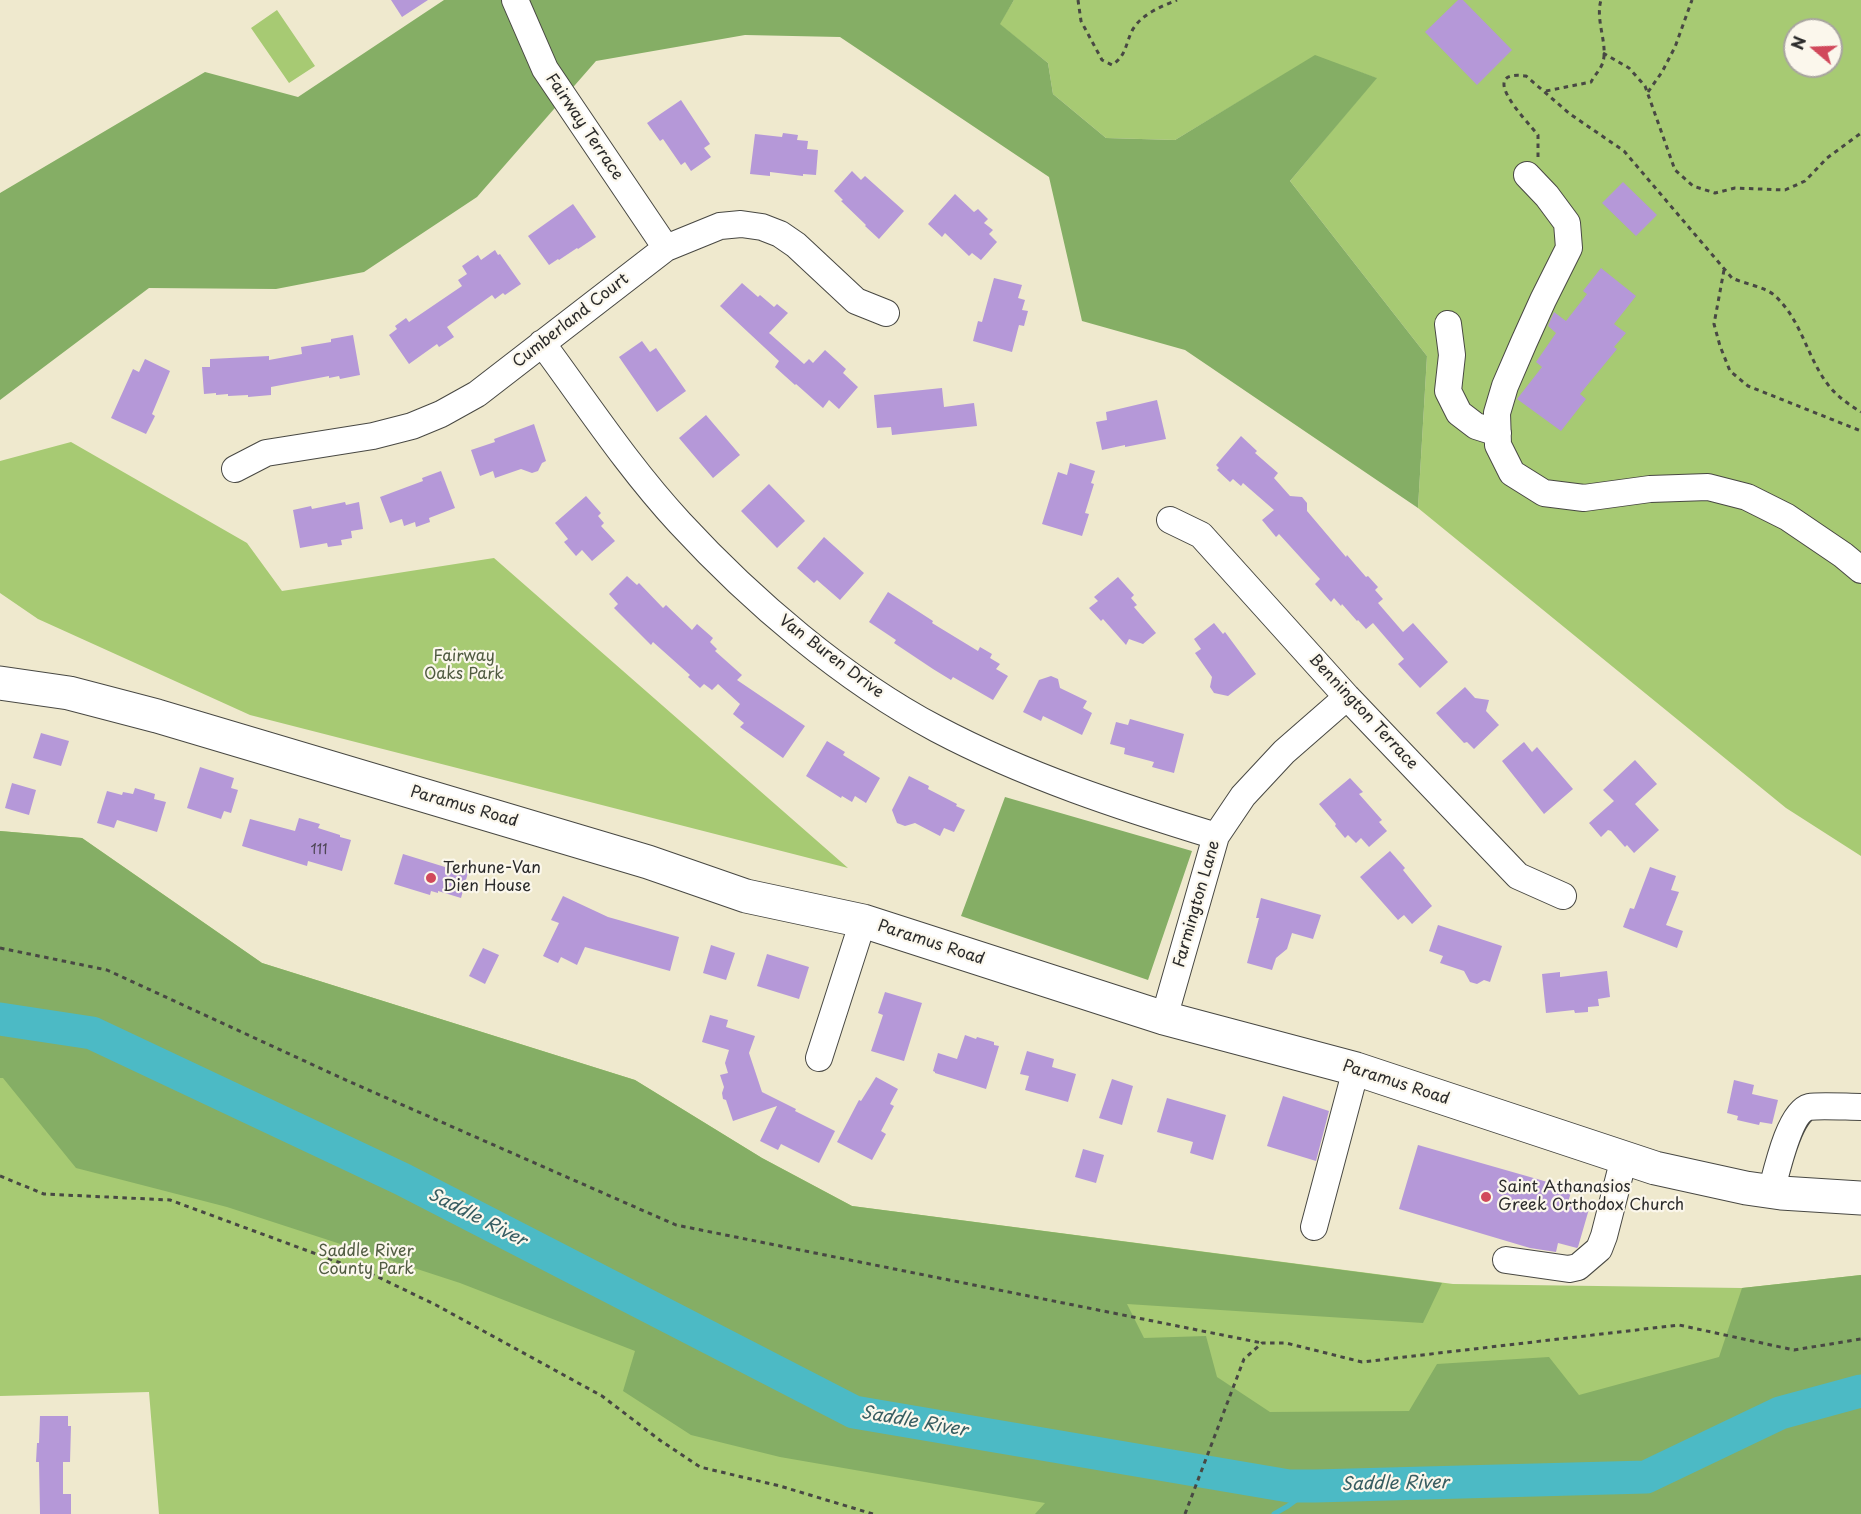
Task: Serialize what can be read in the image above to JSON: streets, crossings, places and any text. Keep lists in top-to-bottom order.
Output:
{
  "streets": {
    "main road": ["Paramus Road"],
    "street": [
      "Fairway Terrace",
      "Cumberland Court",
      "Van Buren Drive",
      "Bennington Terrace",
      "Farmington Lane"
    ]
  },
  "crossings": [
    ["Fairway Terrace", "Cumberland Court"],
    ["Cumberland Court", "Van Buren Drive"],
    ["Van Buren Drive", "Farmington Lane"],
    ["Bennington Terrace", "Farmington Lane"],
    ["Paramus Road", "Farmington Lane"]
  ],
  "water": ["Saddle River"],
  "parks": ["Fairway Oaks Park", "Saddle River County Park"],
  "places": ["Terhune-Van Dien House", "Saint Athanasios Greek Orthodox Church"],
  "house_numbers": ["111"],
  "north": "left"
}
